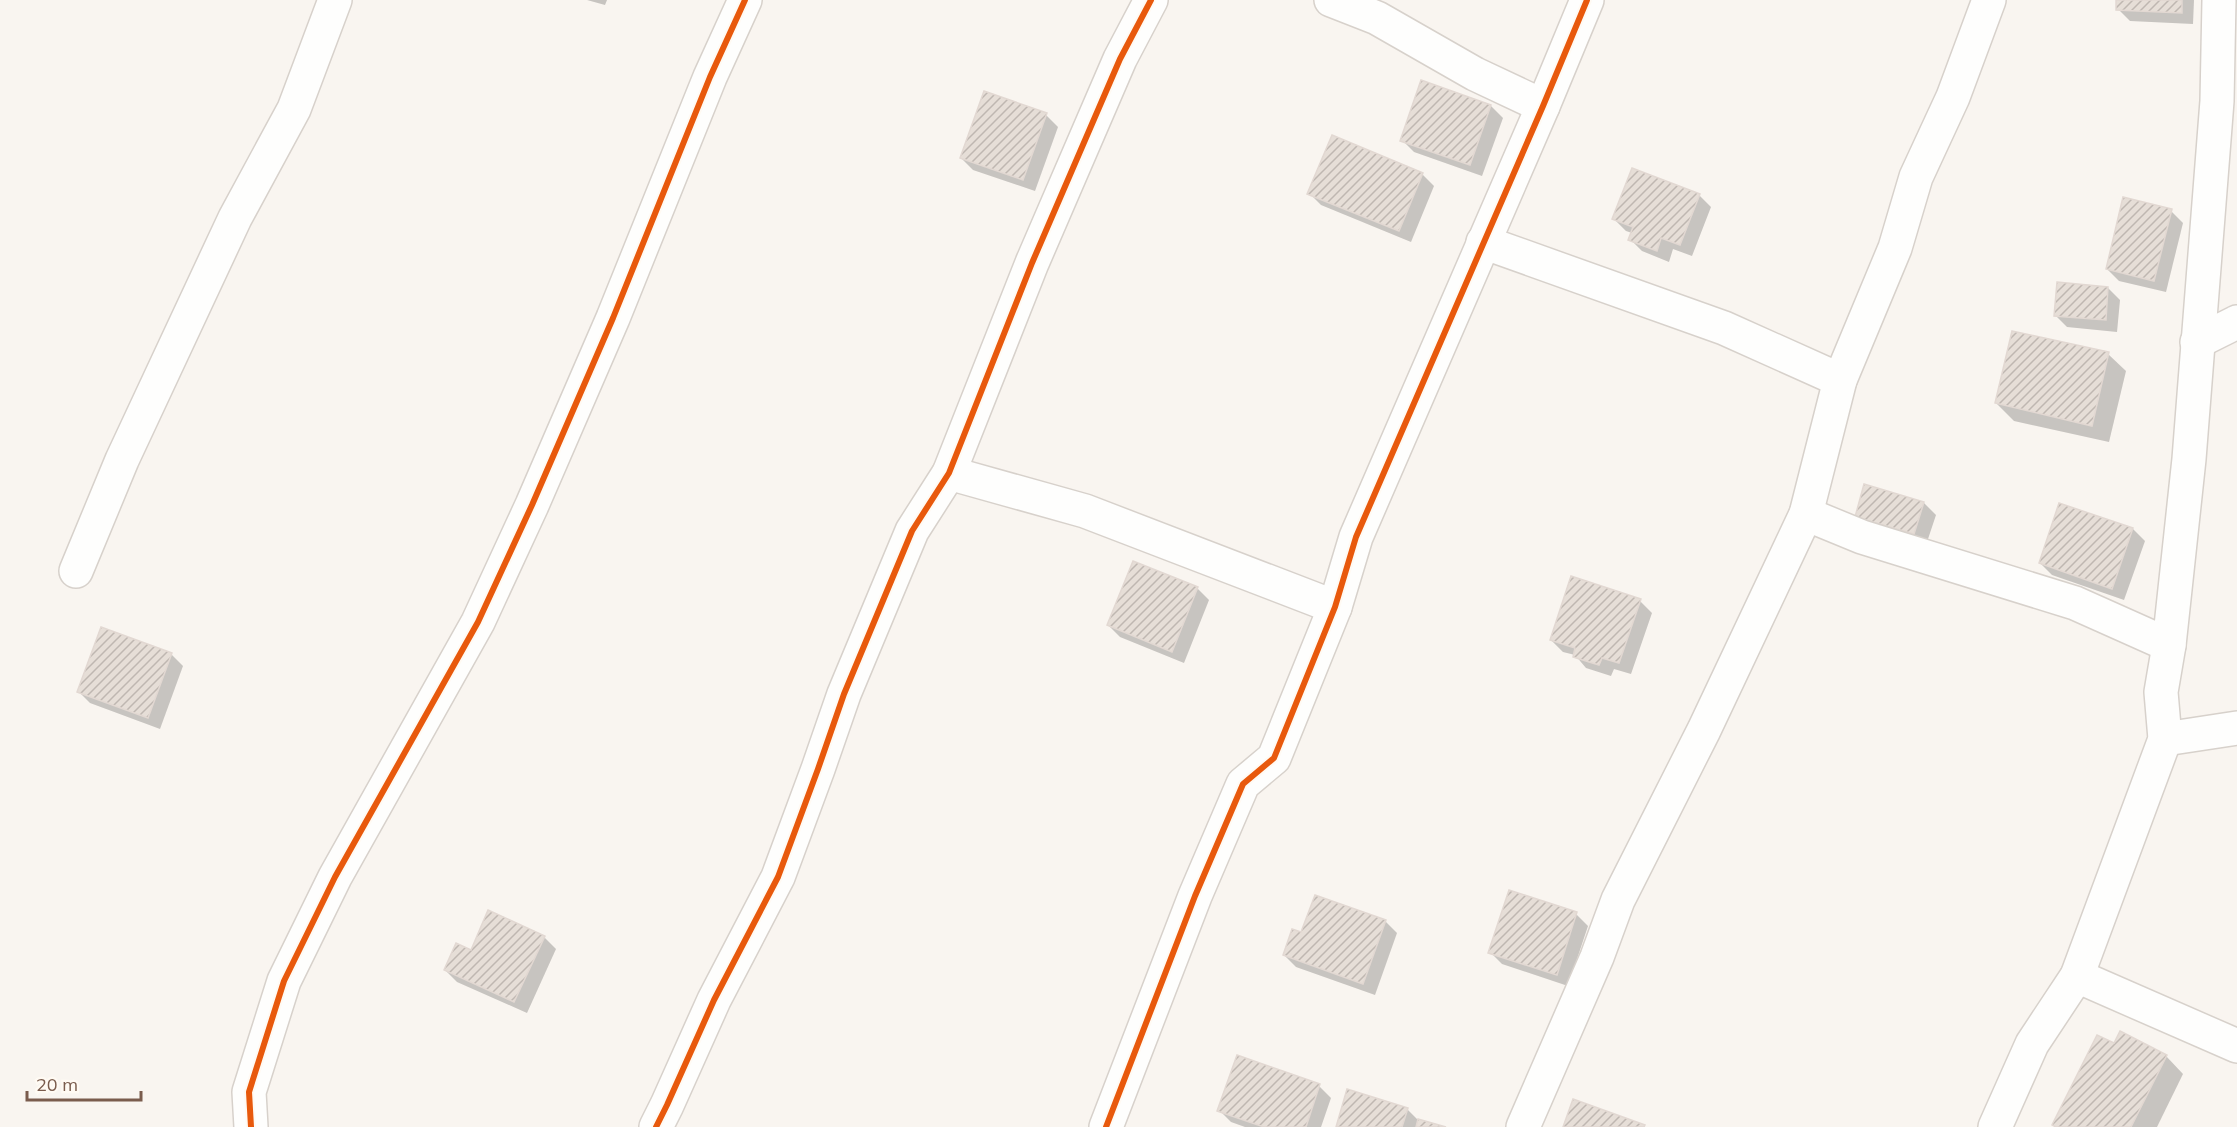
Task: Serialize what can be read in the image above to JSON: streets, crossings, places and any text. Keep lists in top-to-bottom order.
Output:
{
  "scale_bar": "20 m"
}
